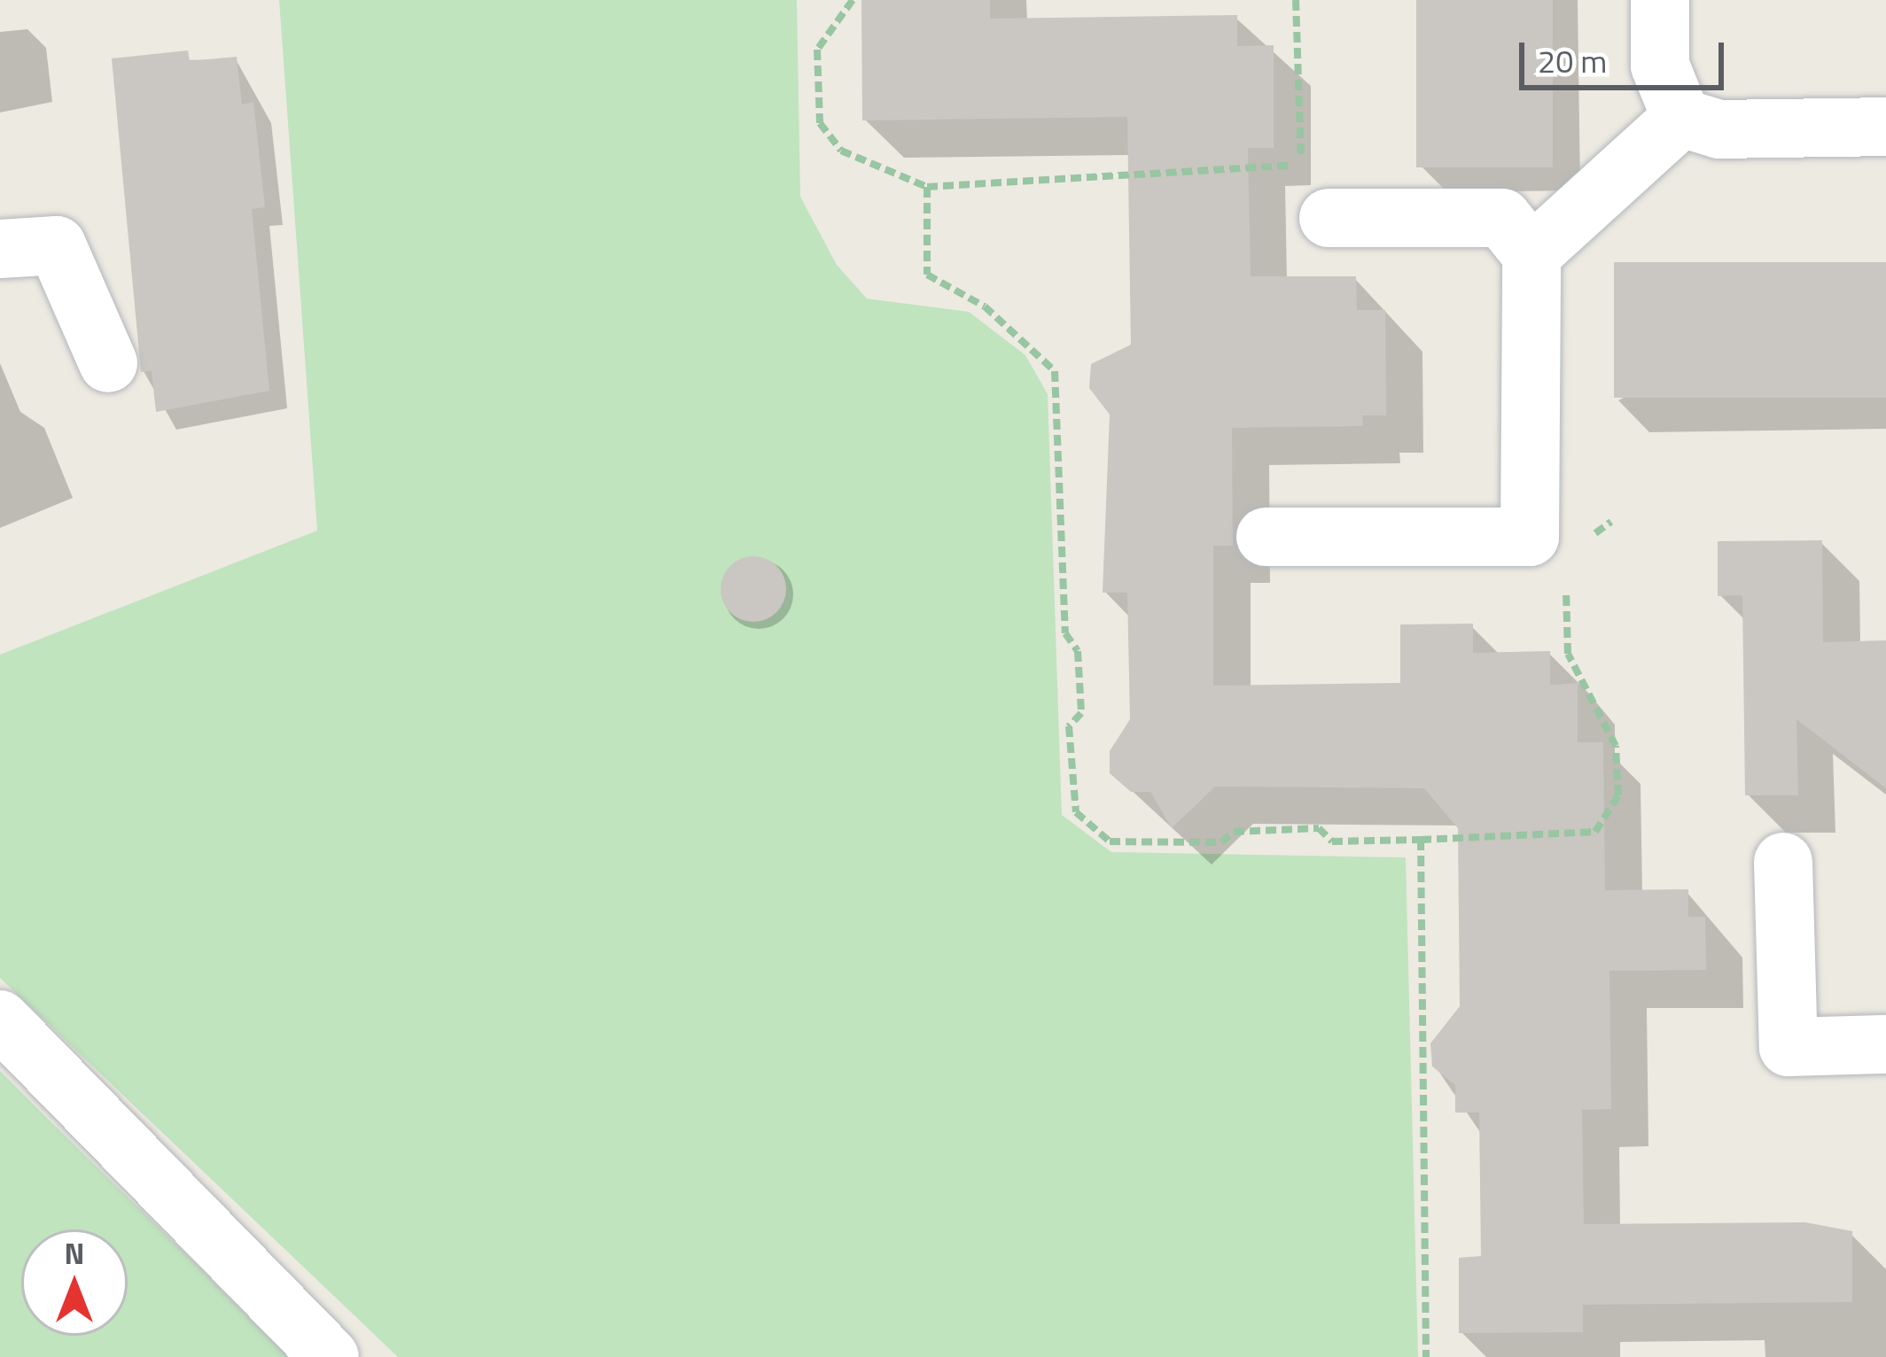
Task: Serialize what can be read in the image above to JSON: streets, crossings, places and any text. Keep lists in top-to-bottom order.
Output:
{
  "scale_bar": "20 m",
  "north": "top"
}
